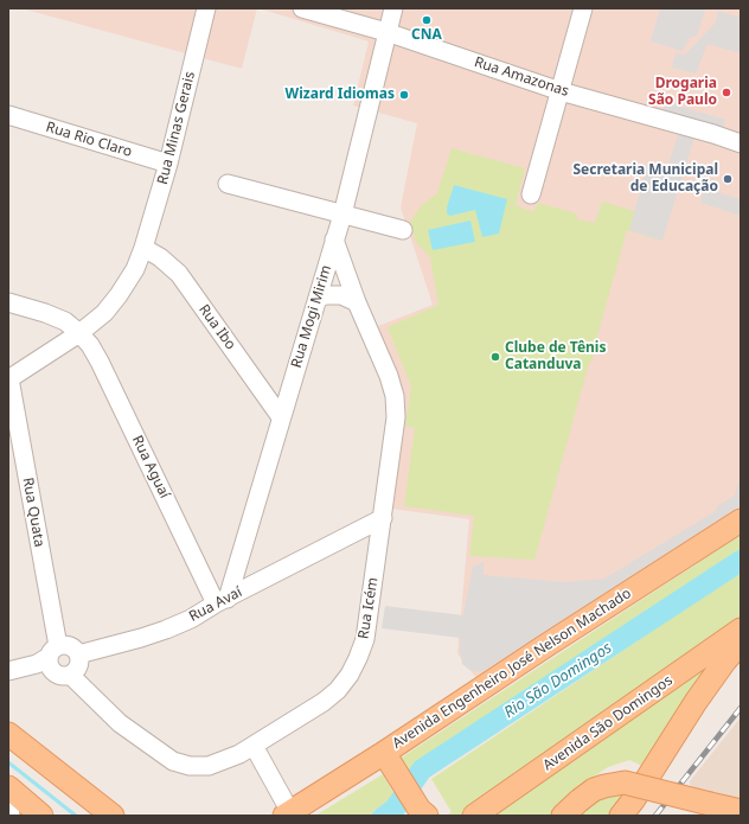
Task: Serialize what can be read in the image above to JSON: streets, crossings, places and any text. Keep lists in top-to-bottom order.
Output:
{
  "streets": {
    "main road": ["Avenida Engenheiro José Nelson Machado", "Avenida São Domingos"],
    "street": [
      "Rua Amazonas",
      "Rua Minas Gerais",
      "Rua Rio Claro",
      "Rua Mogi Mirim",
      "Rua Ibo",
      "Rua Aguaí",
      "Rua Quata",
      "Rua Avaí",
      "Rua Icém"
    ]
  },
  "crossings": [
    ["Rua Amazonas", "Rua Mogi Mirim"],
    ["Rua Minas Gerais", "Rua Rio Claro"],
    ["Rua Minas Gerais", "Rua Ibo"],
    ["Rua Minas Gerais", "Rua Aguaí"],
    ["Rua Minas Gerais", "Rua Quata"],
    ["Rua Mogi Mirim", "Rua Ibo"],
    ["Rua Mogi Mirim", "Rua Aguaí"],
    ["Rua Mogi Mirim", "Rua Avaí"],
    ["Rua Mogi Mirim", "Rua Icém"],
    ["Rua Aguaí", "Rua Avaí"],
    ["Rua Quata", "Rua Avaí"],
    ["Rua Quata", "Rua Icém"],
    ["Rua Avaí", "Rua Icém"]
  ],
  "water": ["Rio São Domingos"],
  "places": [
    "CNA",
    "Drogaria São Paulo",
    "Wizard Idiomas",
    "Secretaria Municipal de Educação",
    "Clube de Tênis Catanduva"
  ]
}
